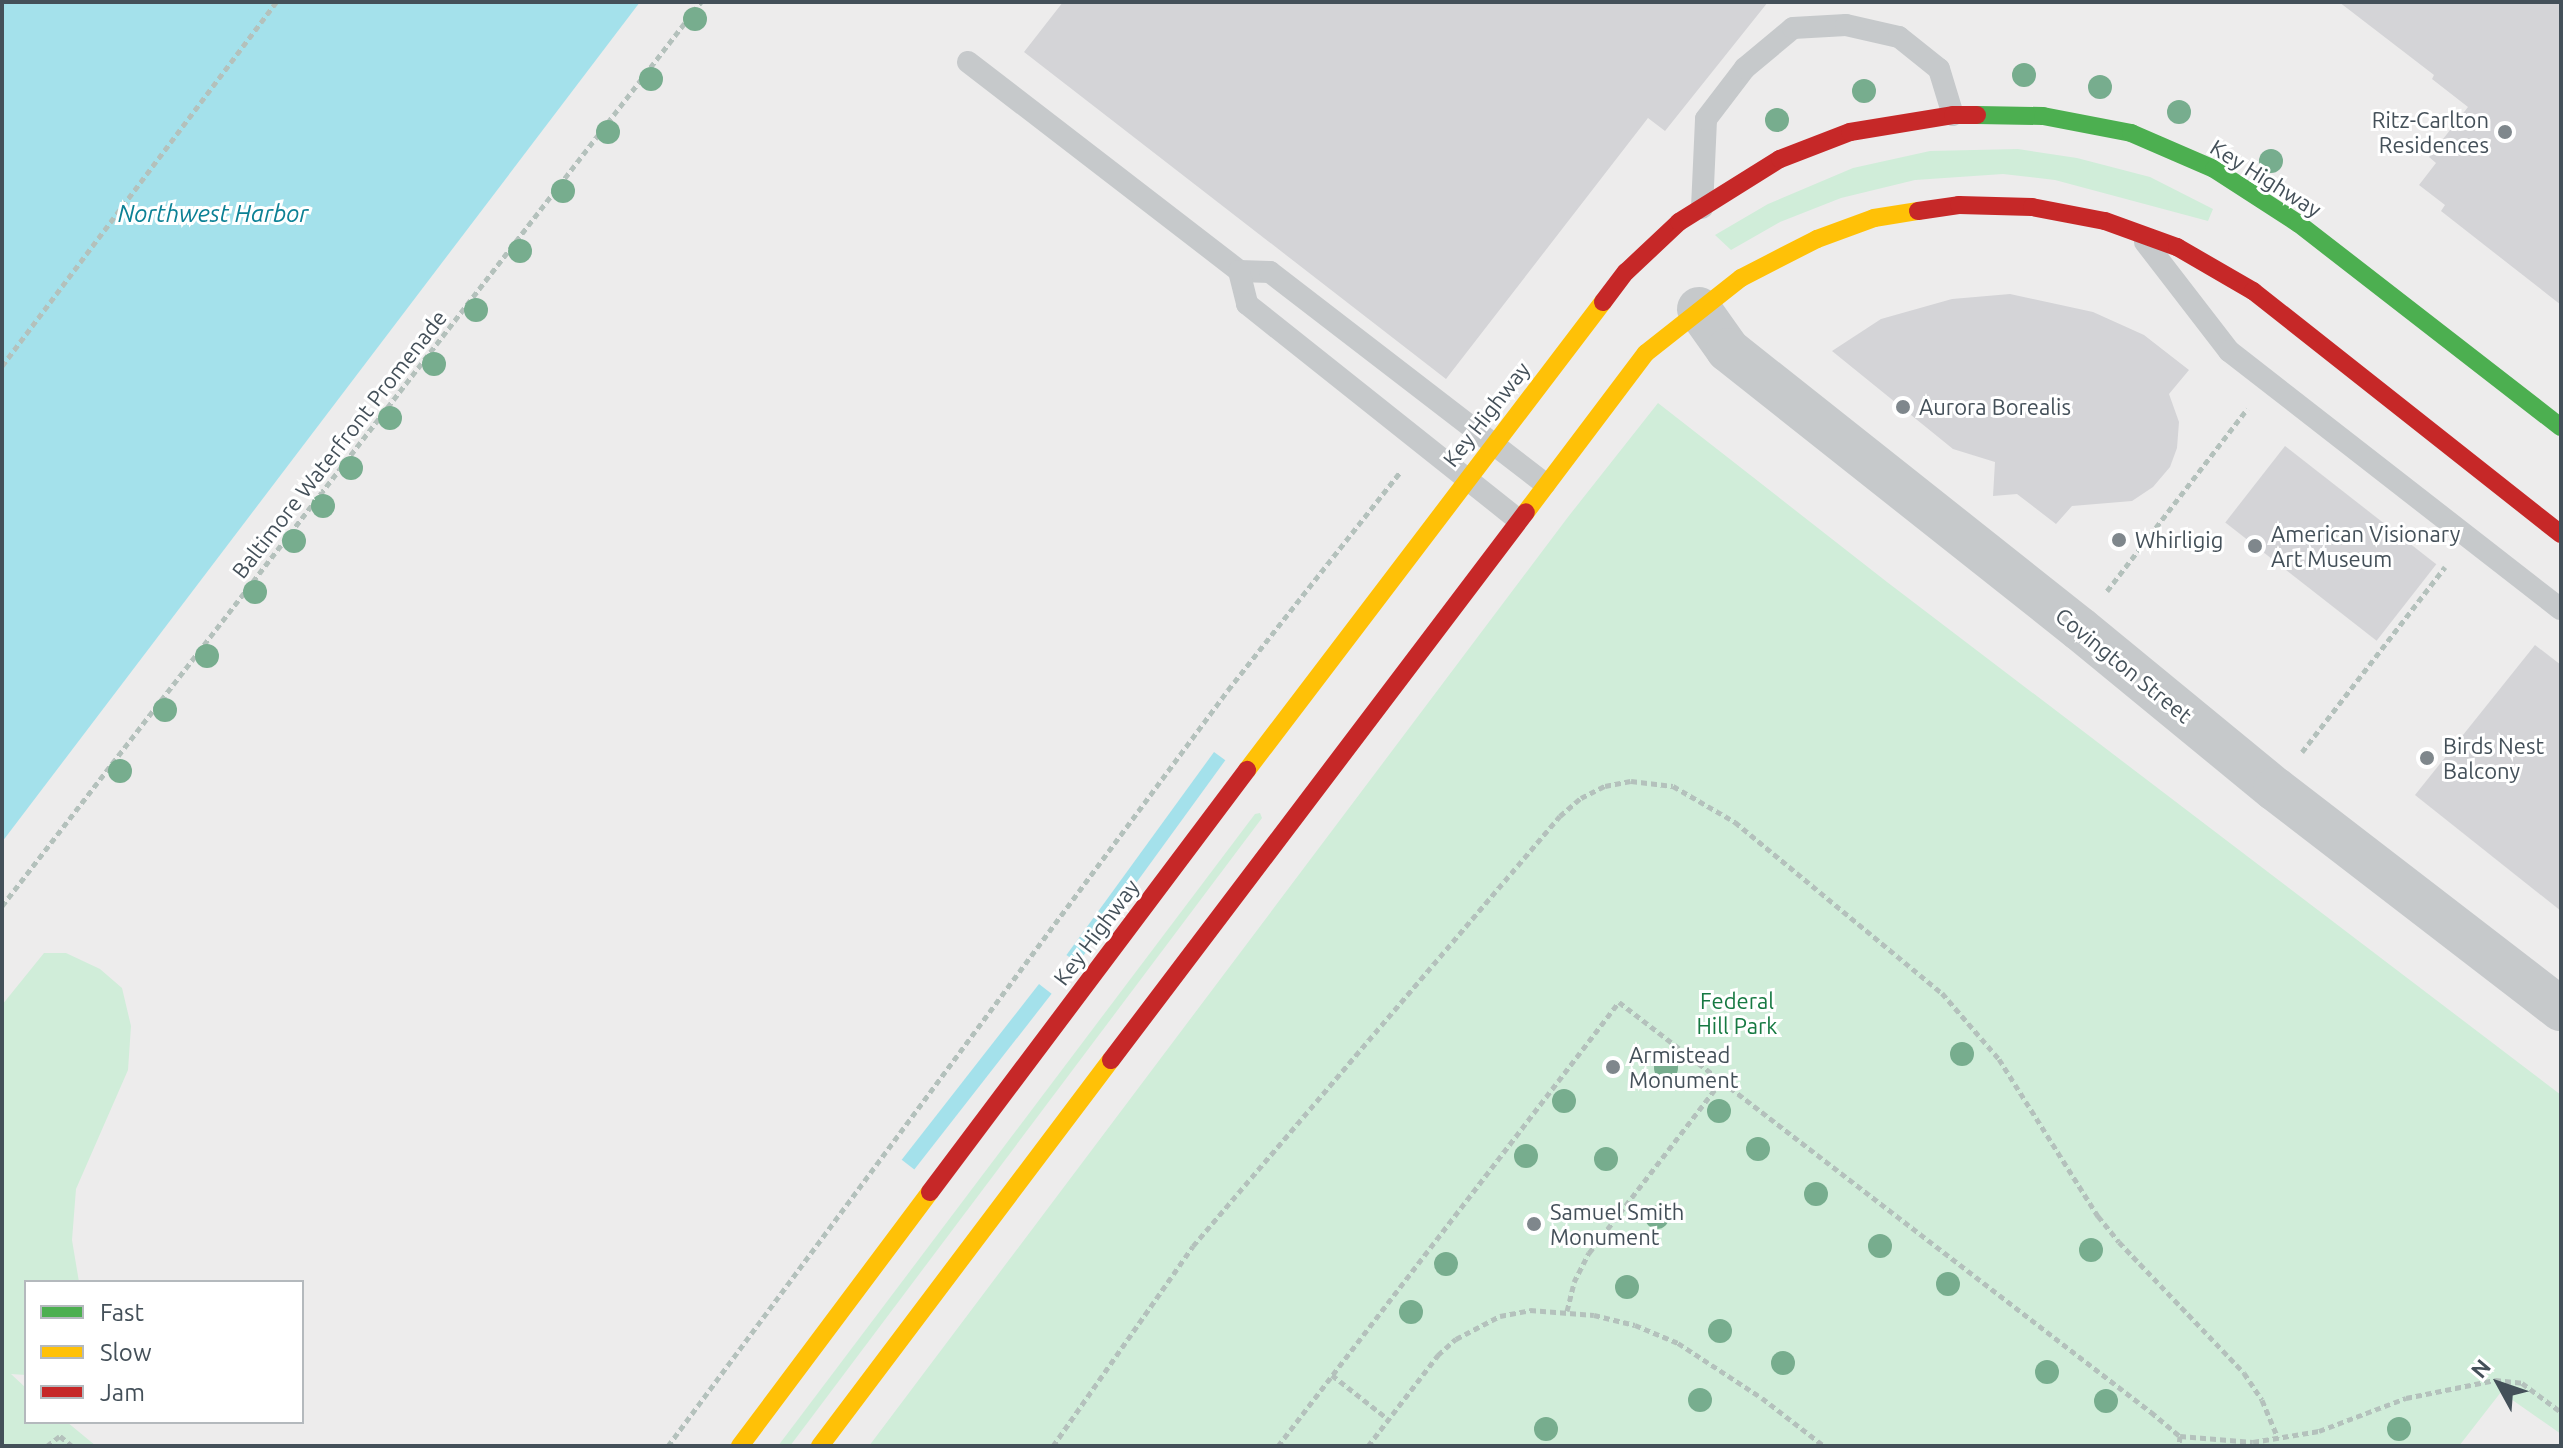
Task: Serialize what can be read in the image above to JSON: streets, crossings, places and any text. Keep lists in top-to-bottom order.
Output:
{
  "streets": {
    "main road": ["Key Highway"],
    "street": ["Covington Street"],
    "path": ["Baltimore Waterfront Promenade"]
  },
  "water": ["Northwest Harbor"],
  "parks": ["Federal Hill Park"],
  "places": [
    "Ritz-Carlton Residences",
    "Aurora Borealis",
    "Whirligig",
    "American Visionary Art Museum",
    "Birds Nest Balcony",
    "Armistead Monument",
    "Samuel Smith Monument"
  ],
  "legend": ["Fast", "Slow", "Jam"],
  "north": "top left"
}
